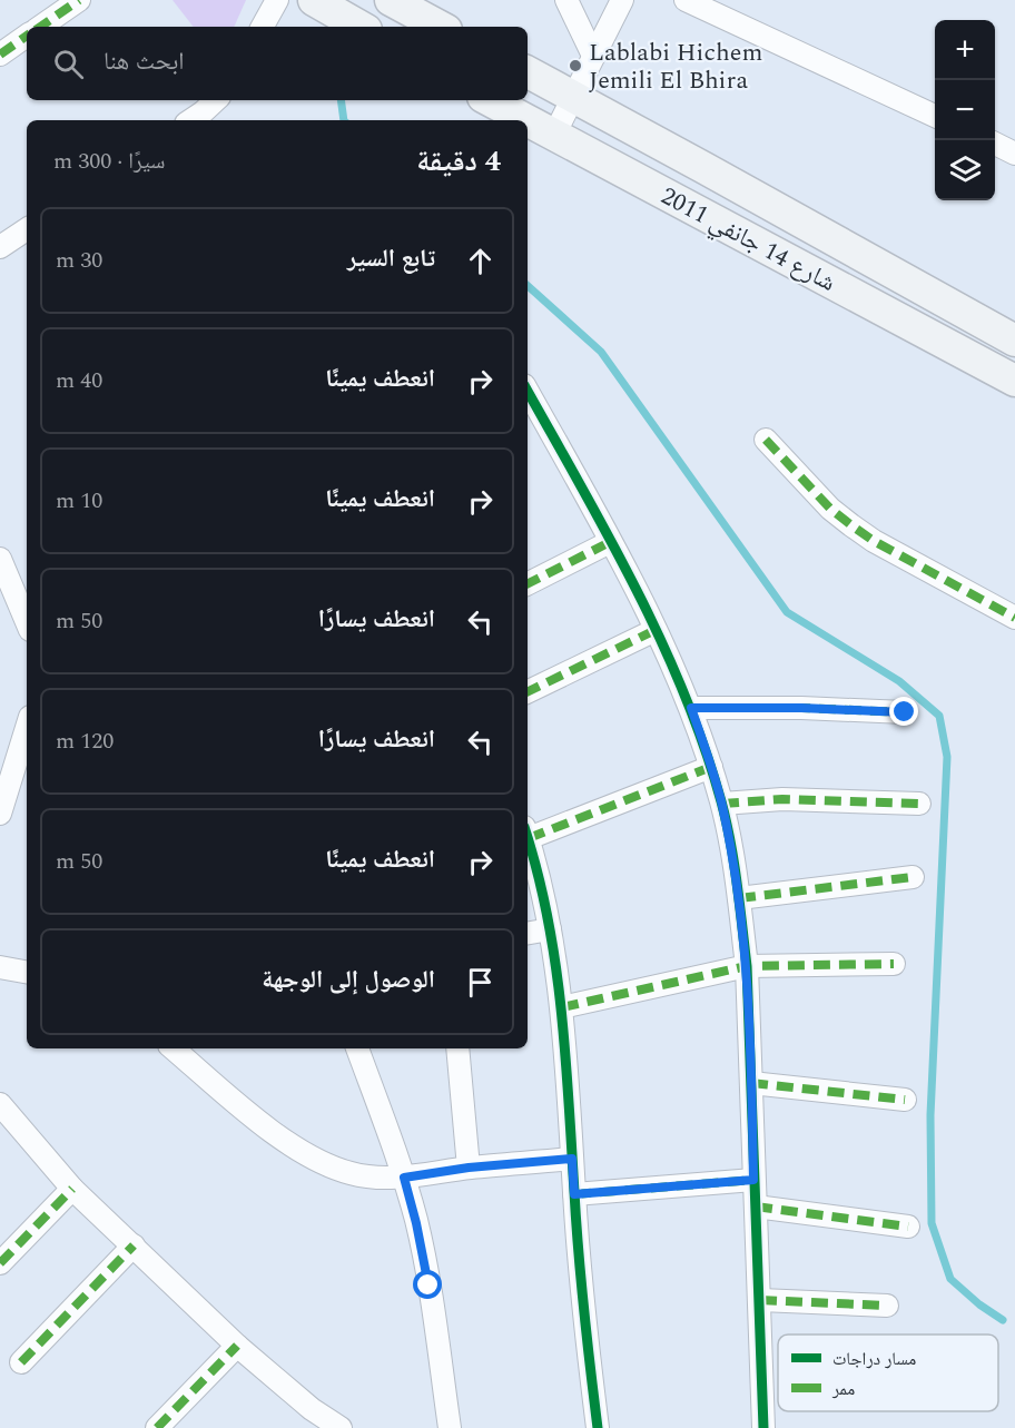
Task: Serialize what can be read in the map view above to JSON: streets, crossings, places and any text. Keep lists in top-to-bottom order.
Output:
{
  "streets": {
    "main road": ["شارع 14 جانفي 2011"]
  },
  "places": ["Lablabi Hichem Jemili El Bhira"],
  "legend": ["مسار دراجات", "ممر"],
  "page": {
    "map_buttons": ["+", "−"],
    "search": "ابحث هنا",
    "heading": ["4 دقيقة", "سيرًا · 300 m"],
    "list": [
      ["تابع السير", "30 m"],
      ["انعطف يمينًا", "40 m"],
      ["انعطف يمينًا", "10 m"],
      ["انعطف يسارًا", "50 m"],
      ["انعطف يسارًا", "120 m"],
      ["انعطف يمينًا", "50 m"],
      "الوصول إلى الوجهة"
    ]
  }
}
